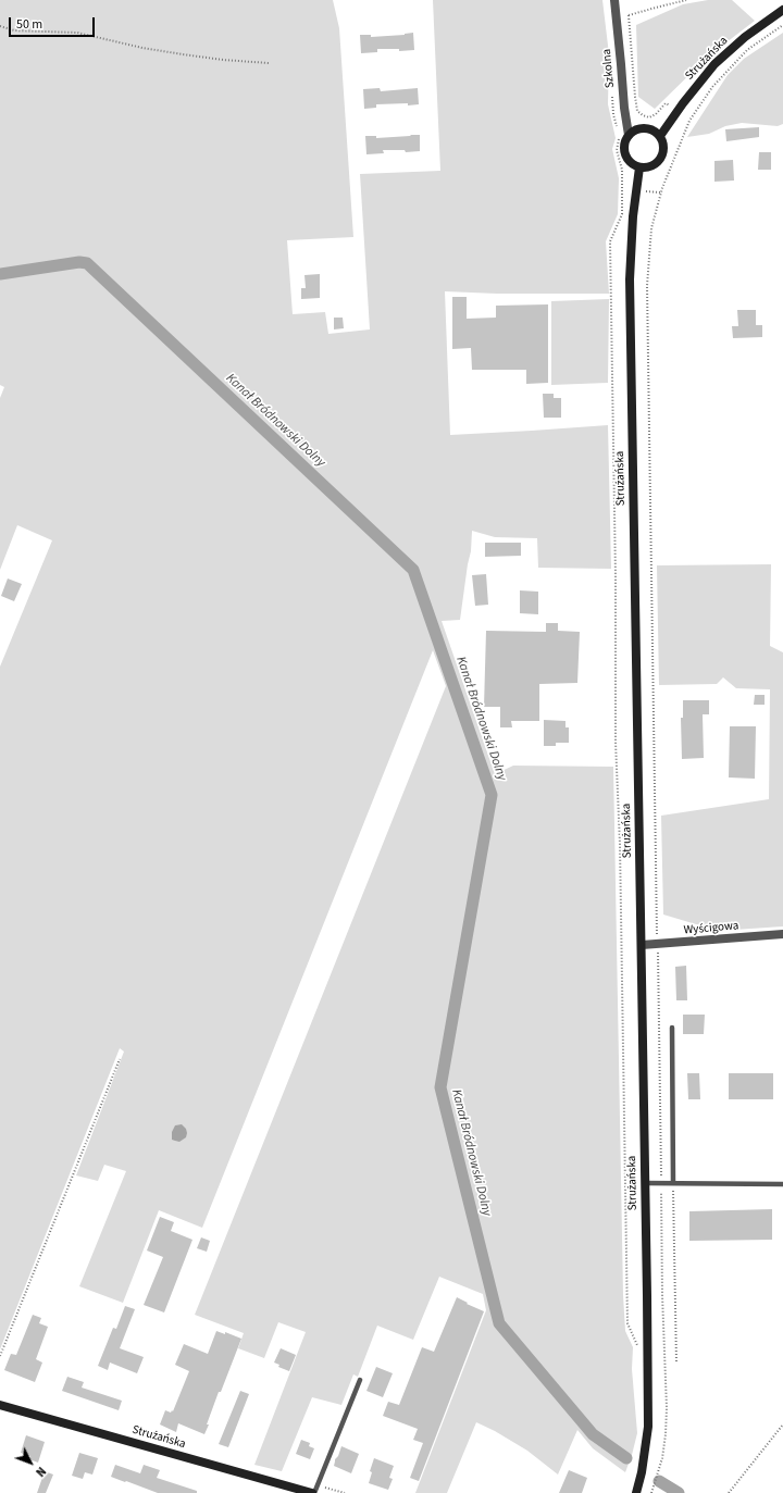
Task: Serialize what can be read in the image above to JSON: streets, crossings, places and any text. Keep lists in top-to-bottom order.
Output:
{
  "streets": {
    "main road": ["Strużańska"],
    "street": ["Szkolna", "Wyścigowa"]
  },
  "crossings": [
    ["Strużańska", "Szkolna"],
    ["Strużańska", "Wyścigowa"]
  ],
  "water": ["Kanał Bródnowski Dolny"],
  "scale_bar": "50 m",
  "north": "bottom right"
}
